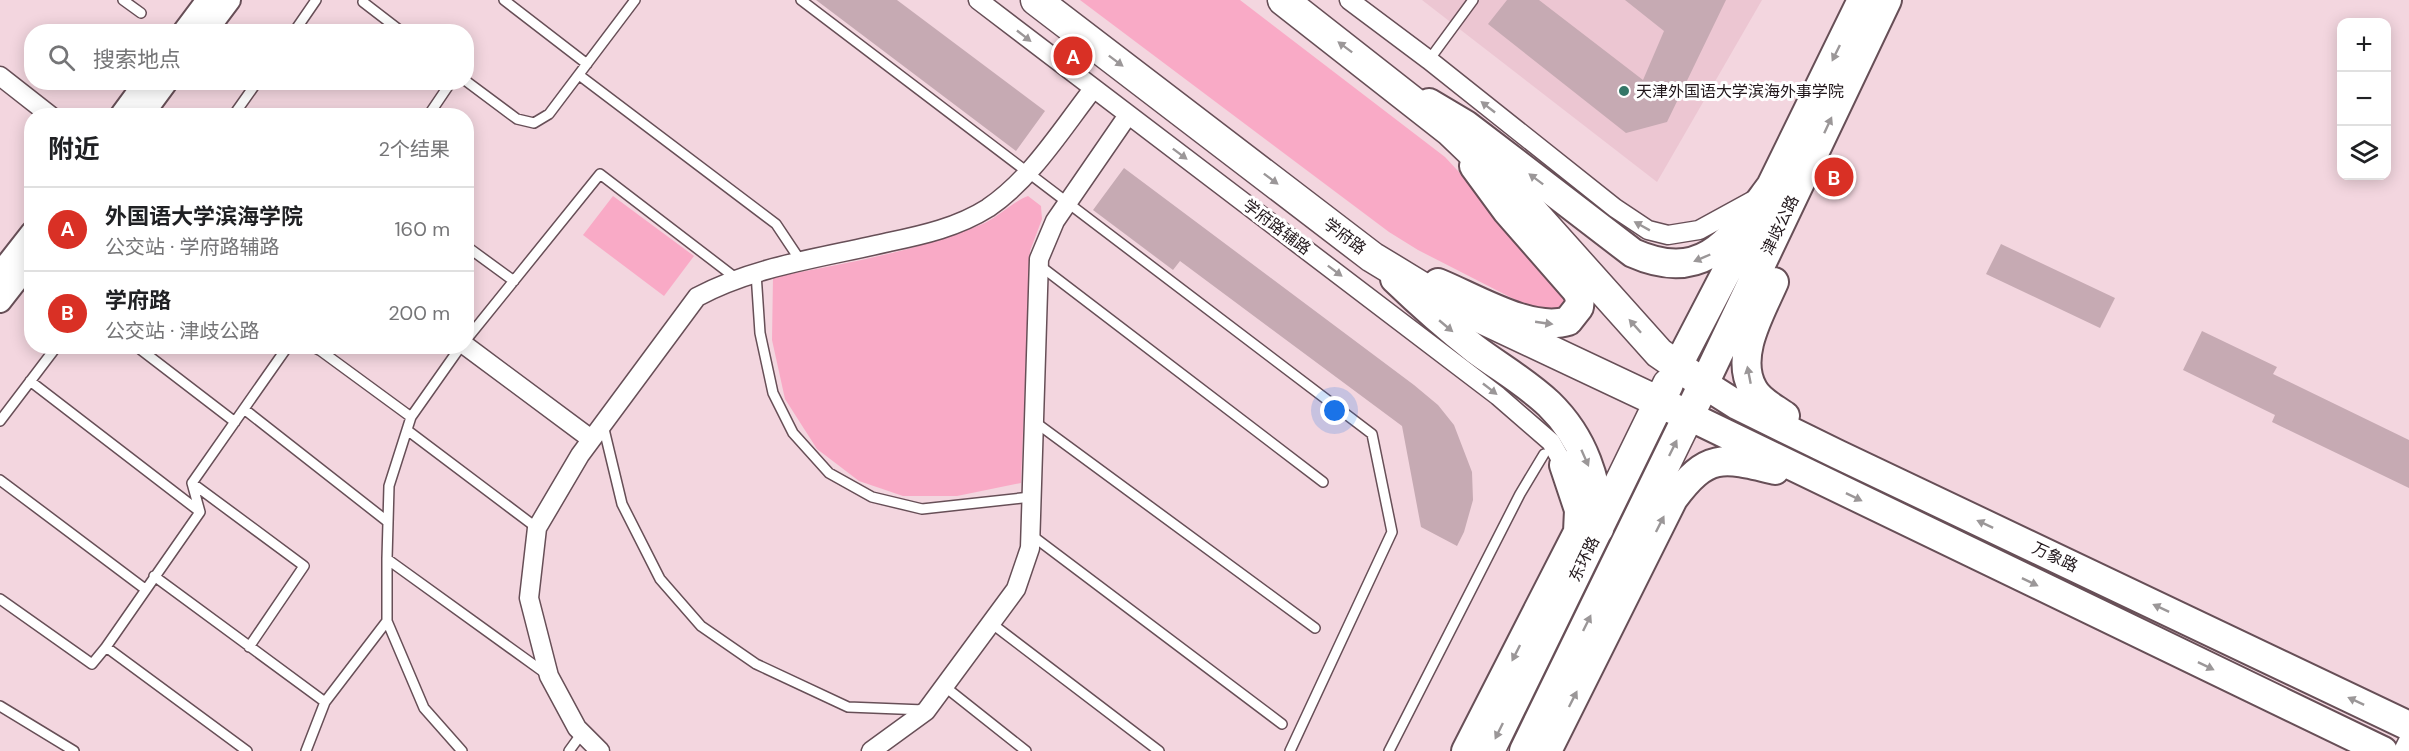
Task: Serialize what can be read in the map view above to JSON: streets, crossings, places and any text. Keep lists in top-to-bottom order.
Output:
{
  "streets": {
    "highway": ["学府路", "东环路"],
    "main road": ["津歧公路", "万象路"],
    "street": ["学府路辅路"]
  },
  "crossings": [
    ["津歧公路", "万象路"],
    ["津歧公路", "东环路"],
    ["学府路", "万象路"],
    ["学府路", "东环路"],
    ["万象路", "东环路"]
  ],
  "one_way": ["学府路辅路"],
  "places": ["天津外国语大学滨海外事学院"],
  "page": {
    "map_buttons": ["+", "−"],
    "search": "搜索地点",
    "pins": ["A", "B"],
    "heading": ["附近", "2个结果"],
    "list": [
      {
        "mark": "A",
        "name": "外国语大学滨海学院",
        "note": "公交站 · 学府路辅路",
        "value": "160 m"
      },
      {
        "mark": "B",
        "name": "学府路",
        "note": "公交站 · 津歧公路",
        "value": "200 m"
      }
    ]
  }
}
